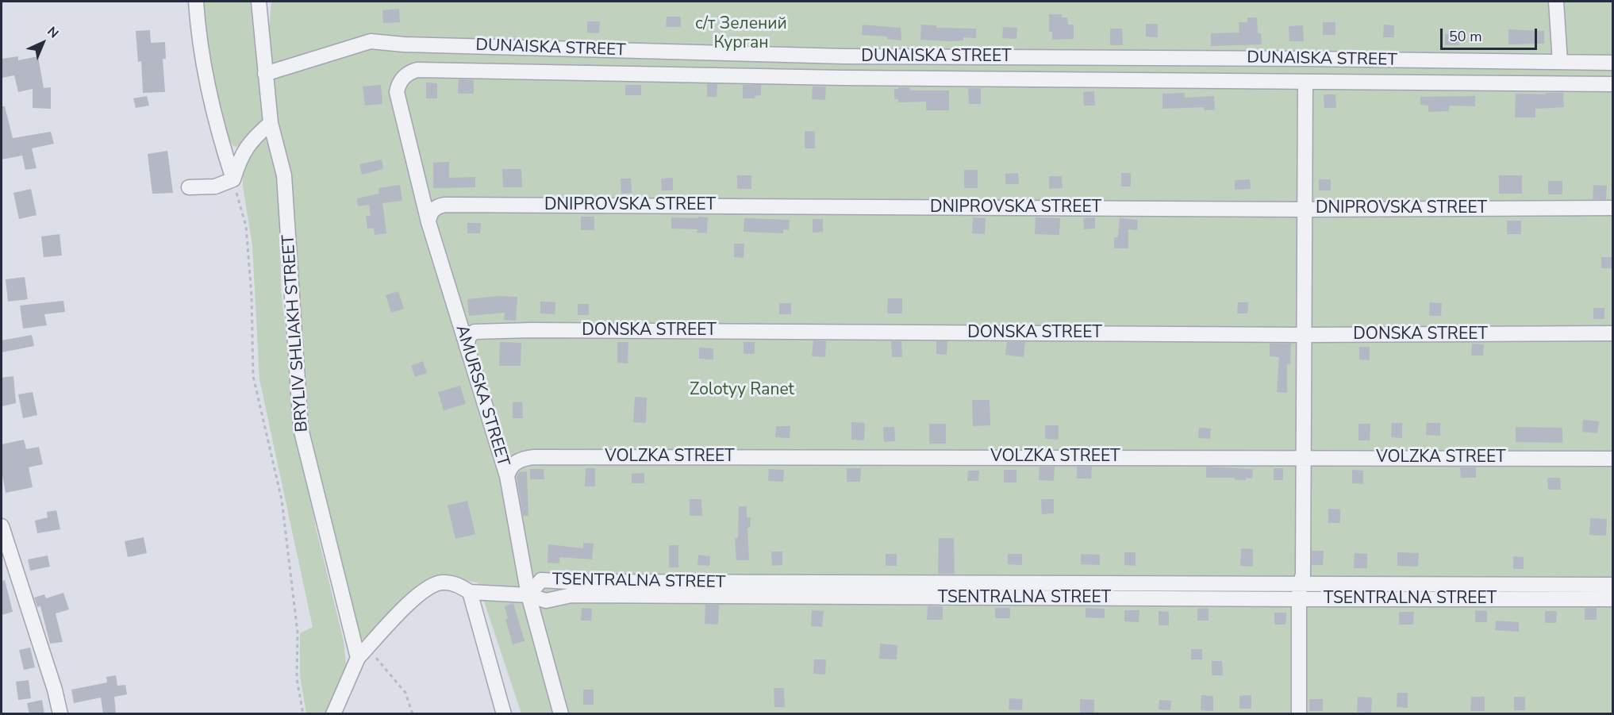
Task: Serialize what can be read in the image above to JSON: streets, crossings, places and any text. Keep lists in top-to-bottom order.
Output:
{
  "streets": {
    "street": [
      "DUNAISKA STREET",
      "DNIPROVSKA STREET",
      "DONSKA STREET",
      "BRYLIV SHLIAKH STREET",
      "AMURSKA STREET",
      "VOLZKA STREET",
      "TSENTRALNA STREET"
    ]
  },
  "crossings": [
    ["DUNAISKA STREET", "BRYLIV SHLIAKH STREET"],
    ["DUNAISKA STREET", "AMURSKA STREET"],
    ["DNIPROVSKA STREET", "AMURSKA STREET"],
    ["DONSKA STREET", "AMURSKA STREET"],
    ["AMURSKA STREET", "VOLZKA STREET"],
    ["AMURSKA STREET", "TSENTRALNA STREET"]
  ],
  "parks": ["с/т Зелений Курган", "Zolotyy Ranet"],
  "scale_bar": "50 m",
  "north": "top right"
}
